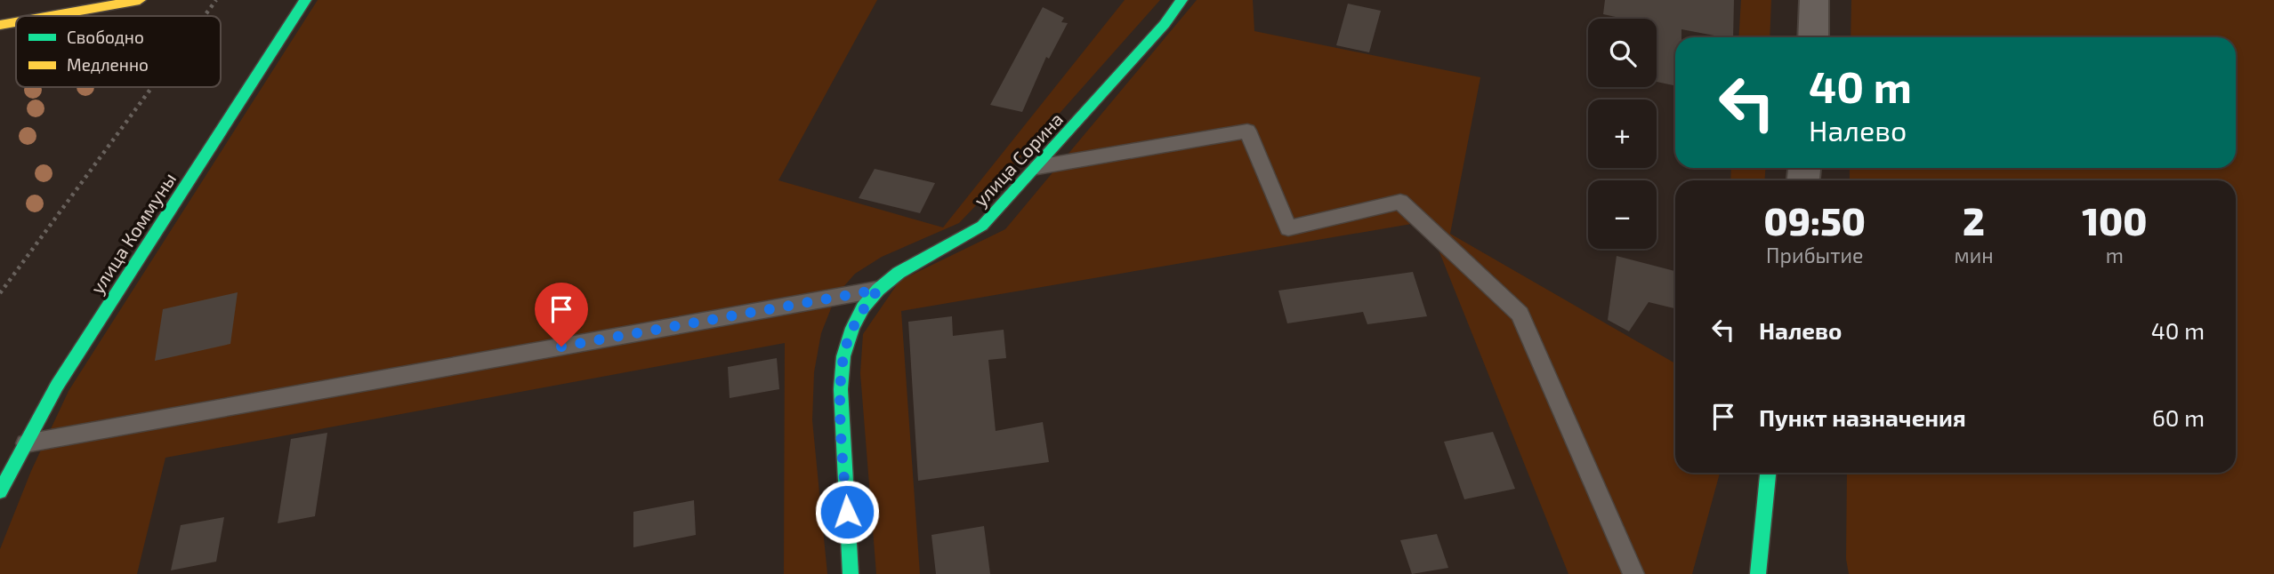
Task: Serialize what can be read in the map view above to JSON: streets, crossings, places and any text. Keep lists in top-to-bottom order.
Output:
{
  "streets": {
    "street": ["улица Сорина", "улица Коммуны"]
  },
  "legend": ["Свободно", "Медленно"],
  "page": {
    "map_buttons": ["+", "−"],
    "turn": ["40 m", "Налево"],
    "eta": [
      "09:50",
      "Прибытие",
      "2",
      "мин",
      "100",
      "m"
    ],
    "list": [
      {
        "name": "Налево",
        "value": "40 m"
      },
      {
        "name": "Пункт назначения",
        "value": "60 m"
      }
    ]
  }
}
